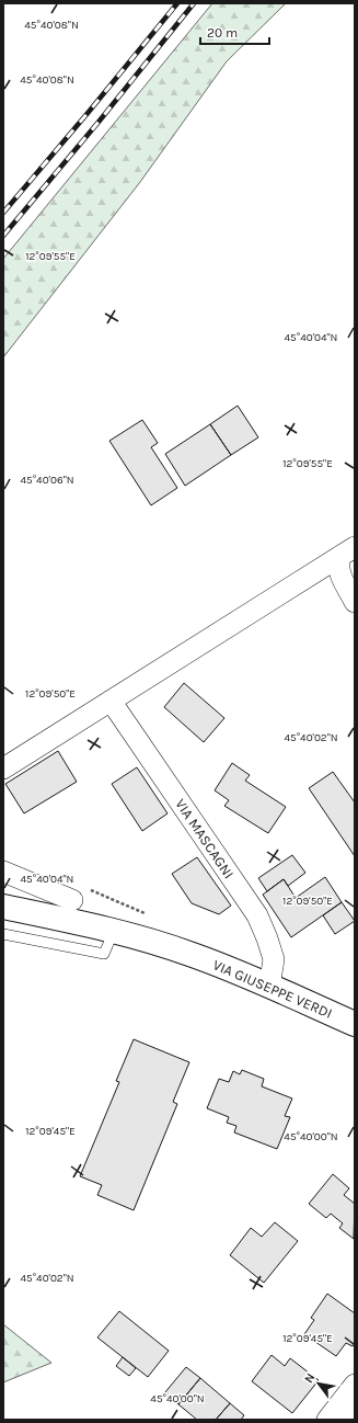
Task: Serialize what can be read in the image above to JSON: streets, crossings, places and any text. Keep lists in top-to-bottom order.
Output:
{
  "streets": {
    "main road": ["VIA GIUSEPPE VERDI"],
    "street": ["VIA MASCAGNI"]
  },
  "crossings": [
    ["VIA MASCAGNI", "VIA GIUSEPPE VERDI"]
  ],
  "scale_bar": "20 m",
  "north": "top left",
  "coordinates": [
    "45°40'08\"N",
    "12°09'55\"E",
    "45°40'04\"N",
    "45°40'06\"N",
    "12°09'50\"E",
    "45°40'02\"N",
    "12°09'45\"E",
    "45°40'00\"N"
  ]
}
